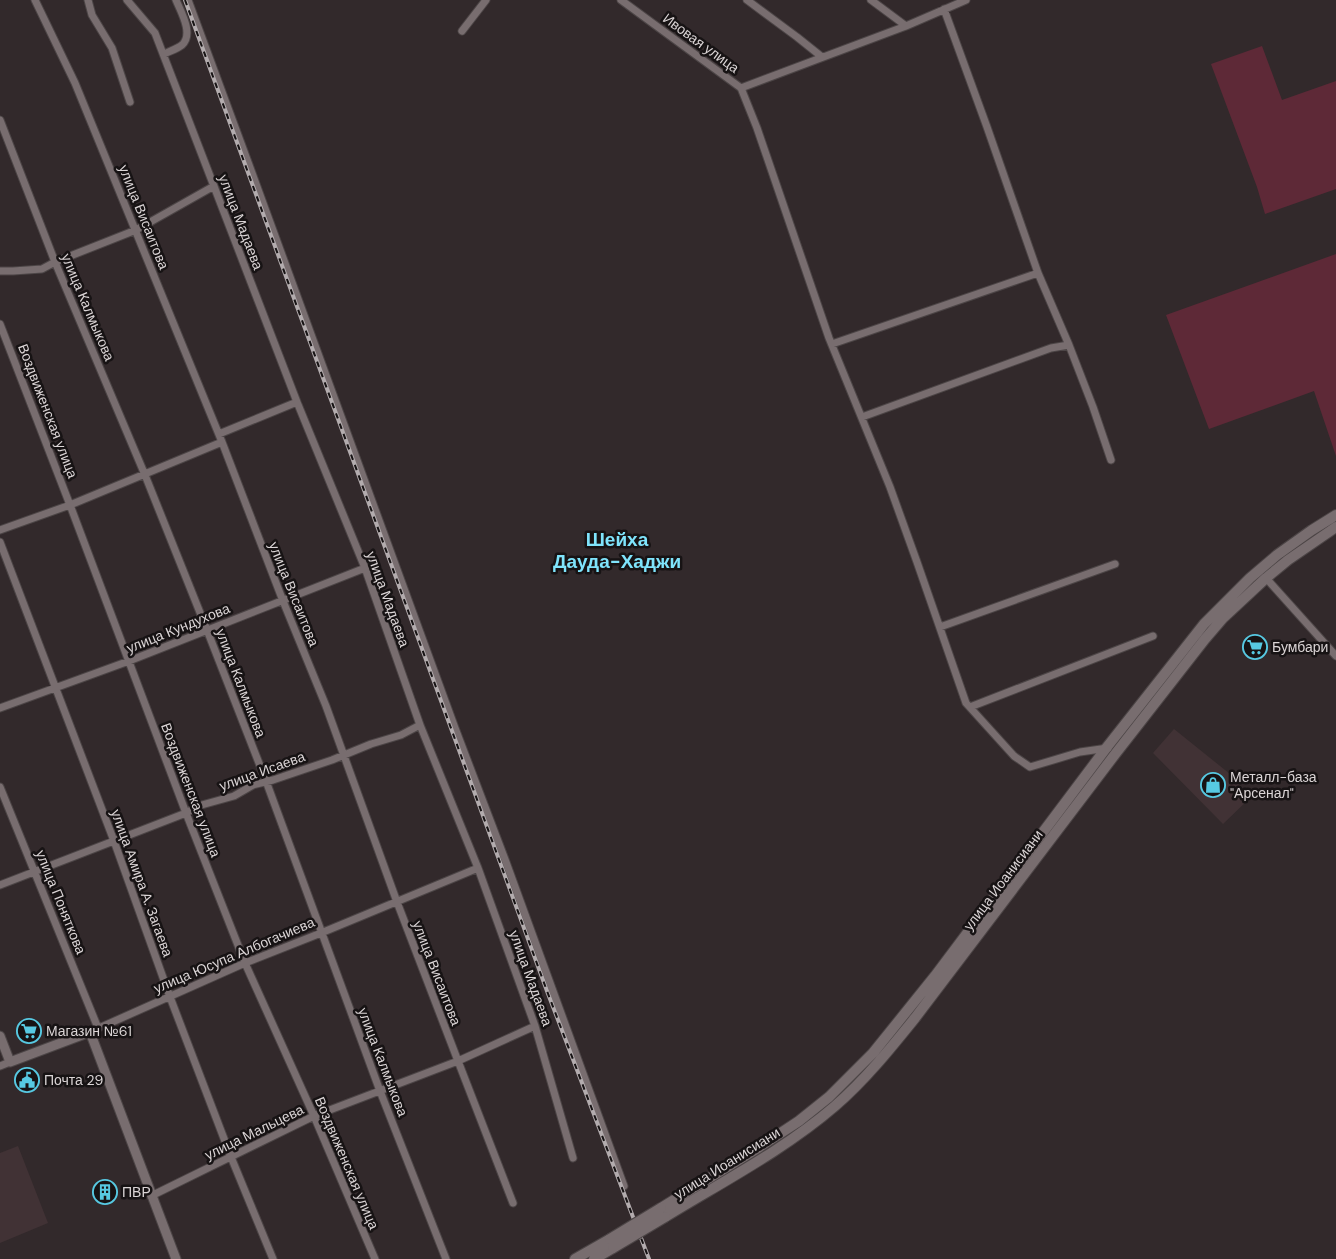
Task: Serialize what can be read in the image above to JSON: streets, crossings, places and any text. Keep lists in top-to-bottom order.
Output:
{
  "streets": {
    "street": [
      "Ивовая улица",
      "улица Висаитова",
      "улица Мадаева",
      "улица Калмыкова",
      "Воздвиженская улица",
      "улица Кундухова",
      "улица Исаева",
      "улица Амира А. Загаева",
      "улица Поняткова",
      "улица Юсупа Албогачиева",
      "улица Мальцева"
    ]
  },
  "crossings": [
    ["улица Висаитова", "улица Кундухова"],
    ["улица Висаитова", "улица Исаева"],
    ["улица Висаитова", "улица Юсупа Албогачиева"],
    ["улица Висаитова", "улица Мальцева"],
    ["улица Мадаева", "улица Кундухова"],
    ["улица Мадаева", "улица Исаева"],
    ["улица Мадаева", "улица Юсупа Албогачиева"],
    ["улица Мадаева", "улица Мальцева"],
    ["улица Калмыкова", "улица Кундухова"],
    ["улица Калмыкова", "улица Исаева"],
    ["улица Калмыкова", "улица Юсупа Албогачиева"],
    ["улица Калмыкова", "улица Мальцева"],
    ["Воздвиженская улица", "улица Кундухова"],
    ["Воздвиженская улица", "улица Исаева"],
    ["Воздвиженская улица", "улица Юсупа Албогачиева"],
    ["Воздвиженская улица", "улица Мальцева"],
    ["улица Кундухова", "улица Амира А. Загаева"],
    ["улица Исаева", "улица Амира А. Загаева"],
    ["улица Исаева", "улица Поняткова"],
    ["улица Амира А. Загаева", "улица Юсупа Албогачиева"],
    ["улица Амира А. Загаева", "улица Мальцева"],
    ["улица Поняткова", "улица Юсупа Албогачиева"],
    ["улица Поняткова", "улица Мальцева"]
  ],
  "districts": ["Шейха Дауда-Хаджи"],
  "places": {
    "supermarket": ["Бумбари", "Магазин №61"],
    "shop": ["Металл-база \"Арсенал\""],
    "public building": ["Почта 29"],
    "building": ["ПВР"]
  }
}
